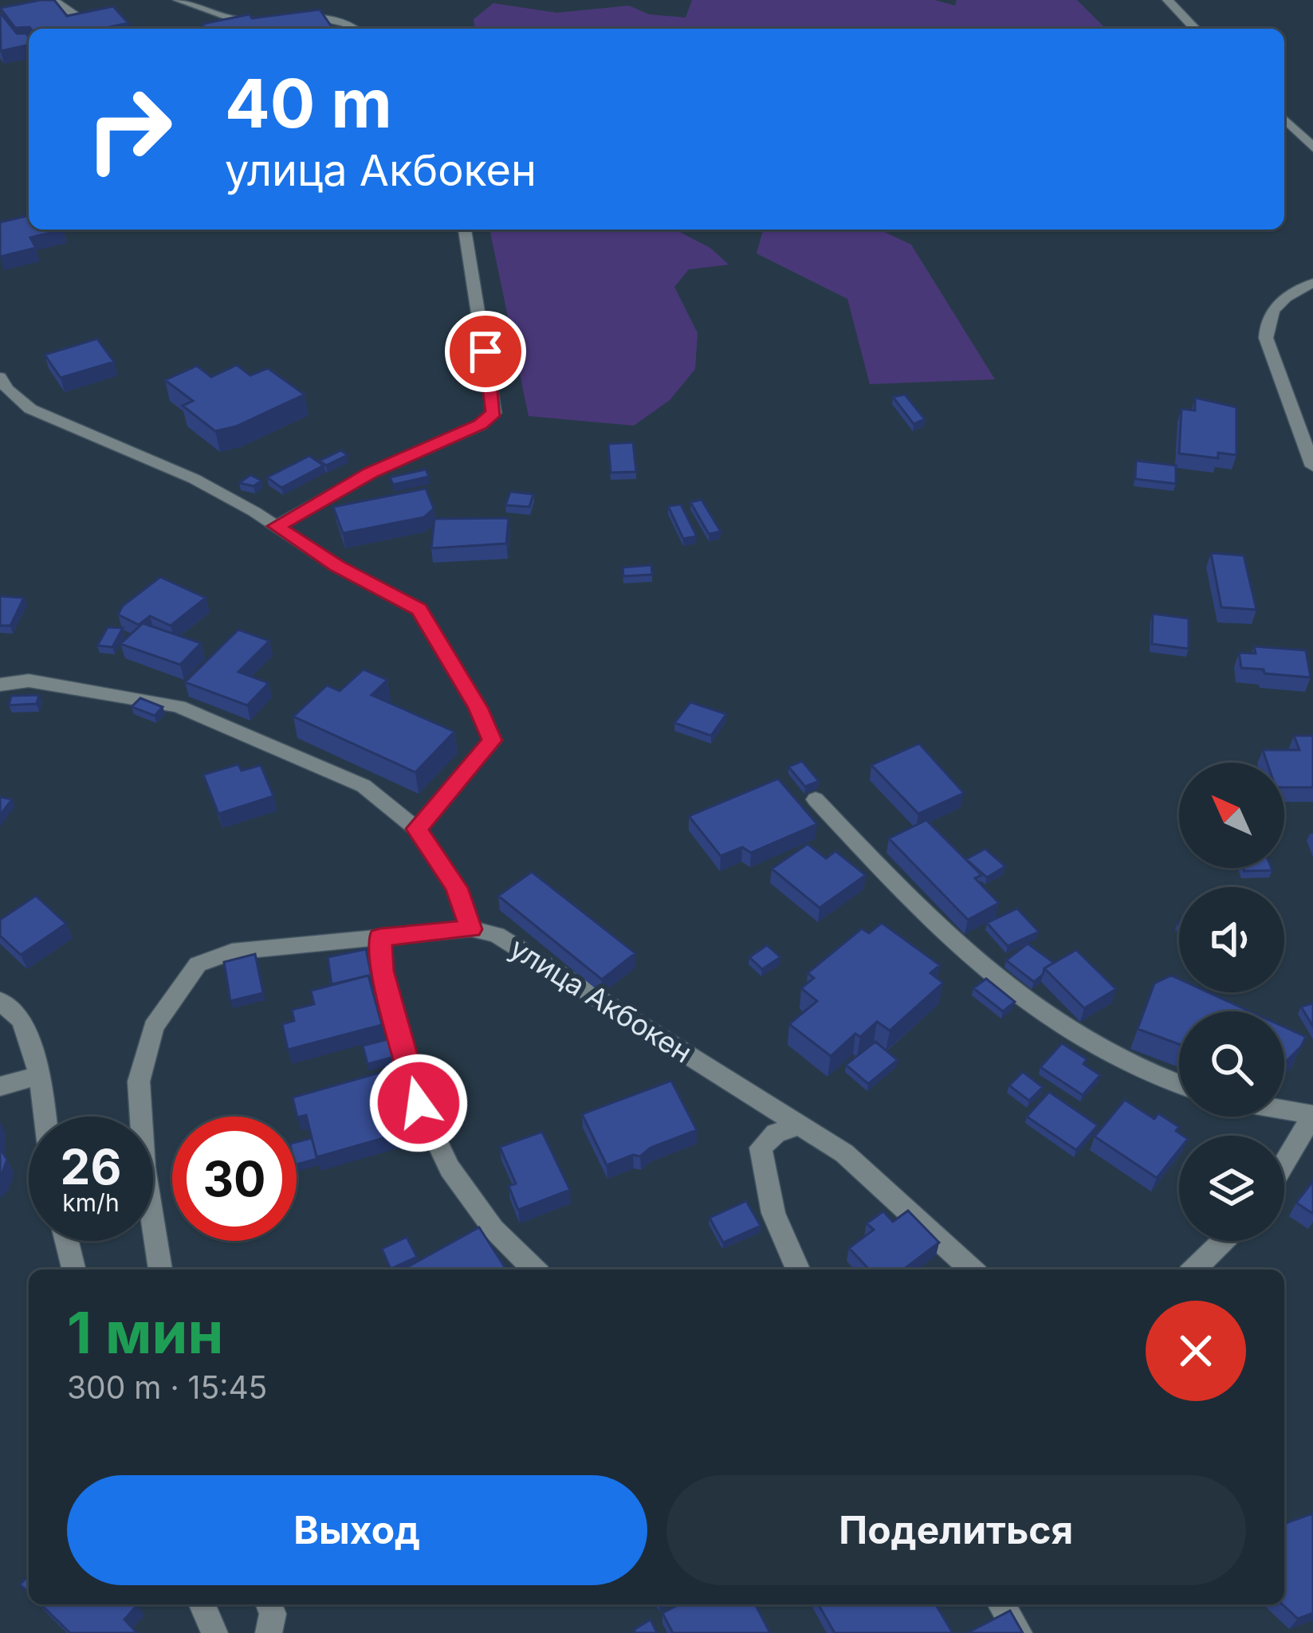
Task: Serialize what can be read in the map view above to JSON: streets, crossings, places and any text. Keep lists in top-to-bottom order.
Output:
{
  "streets": {
    "street": ["улица Акбокен"]
  },
  "north": "top left",
  "page": {
    "turn": ["40 m", "улица Акбокен"],
    "speed": "26 km/h",
    "limit": "30",
    "heading": ["1 мин", "300 m · 15:45"],
    "buttons": ["Выход", "Поделиться"]
  }
}
